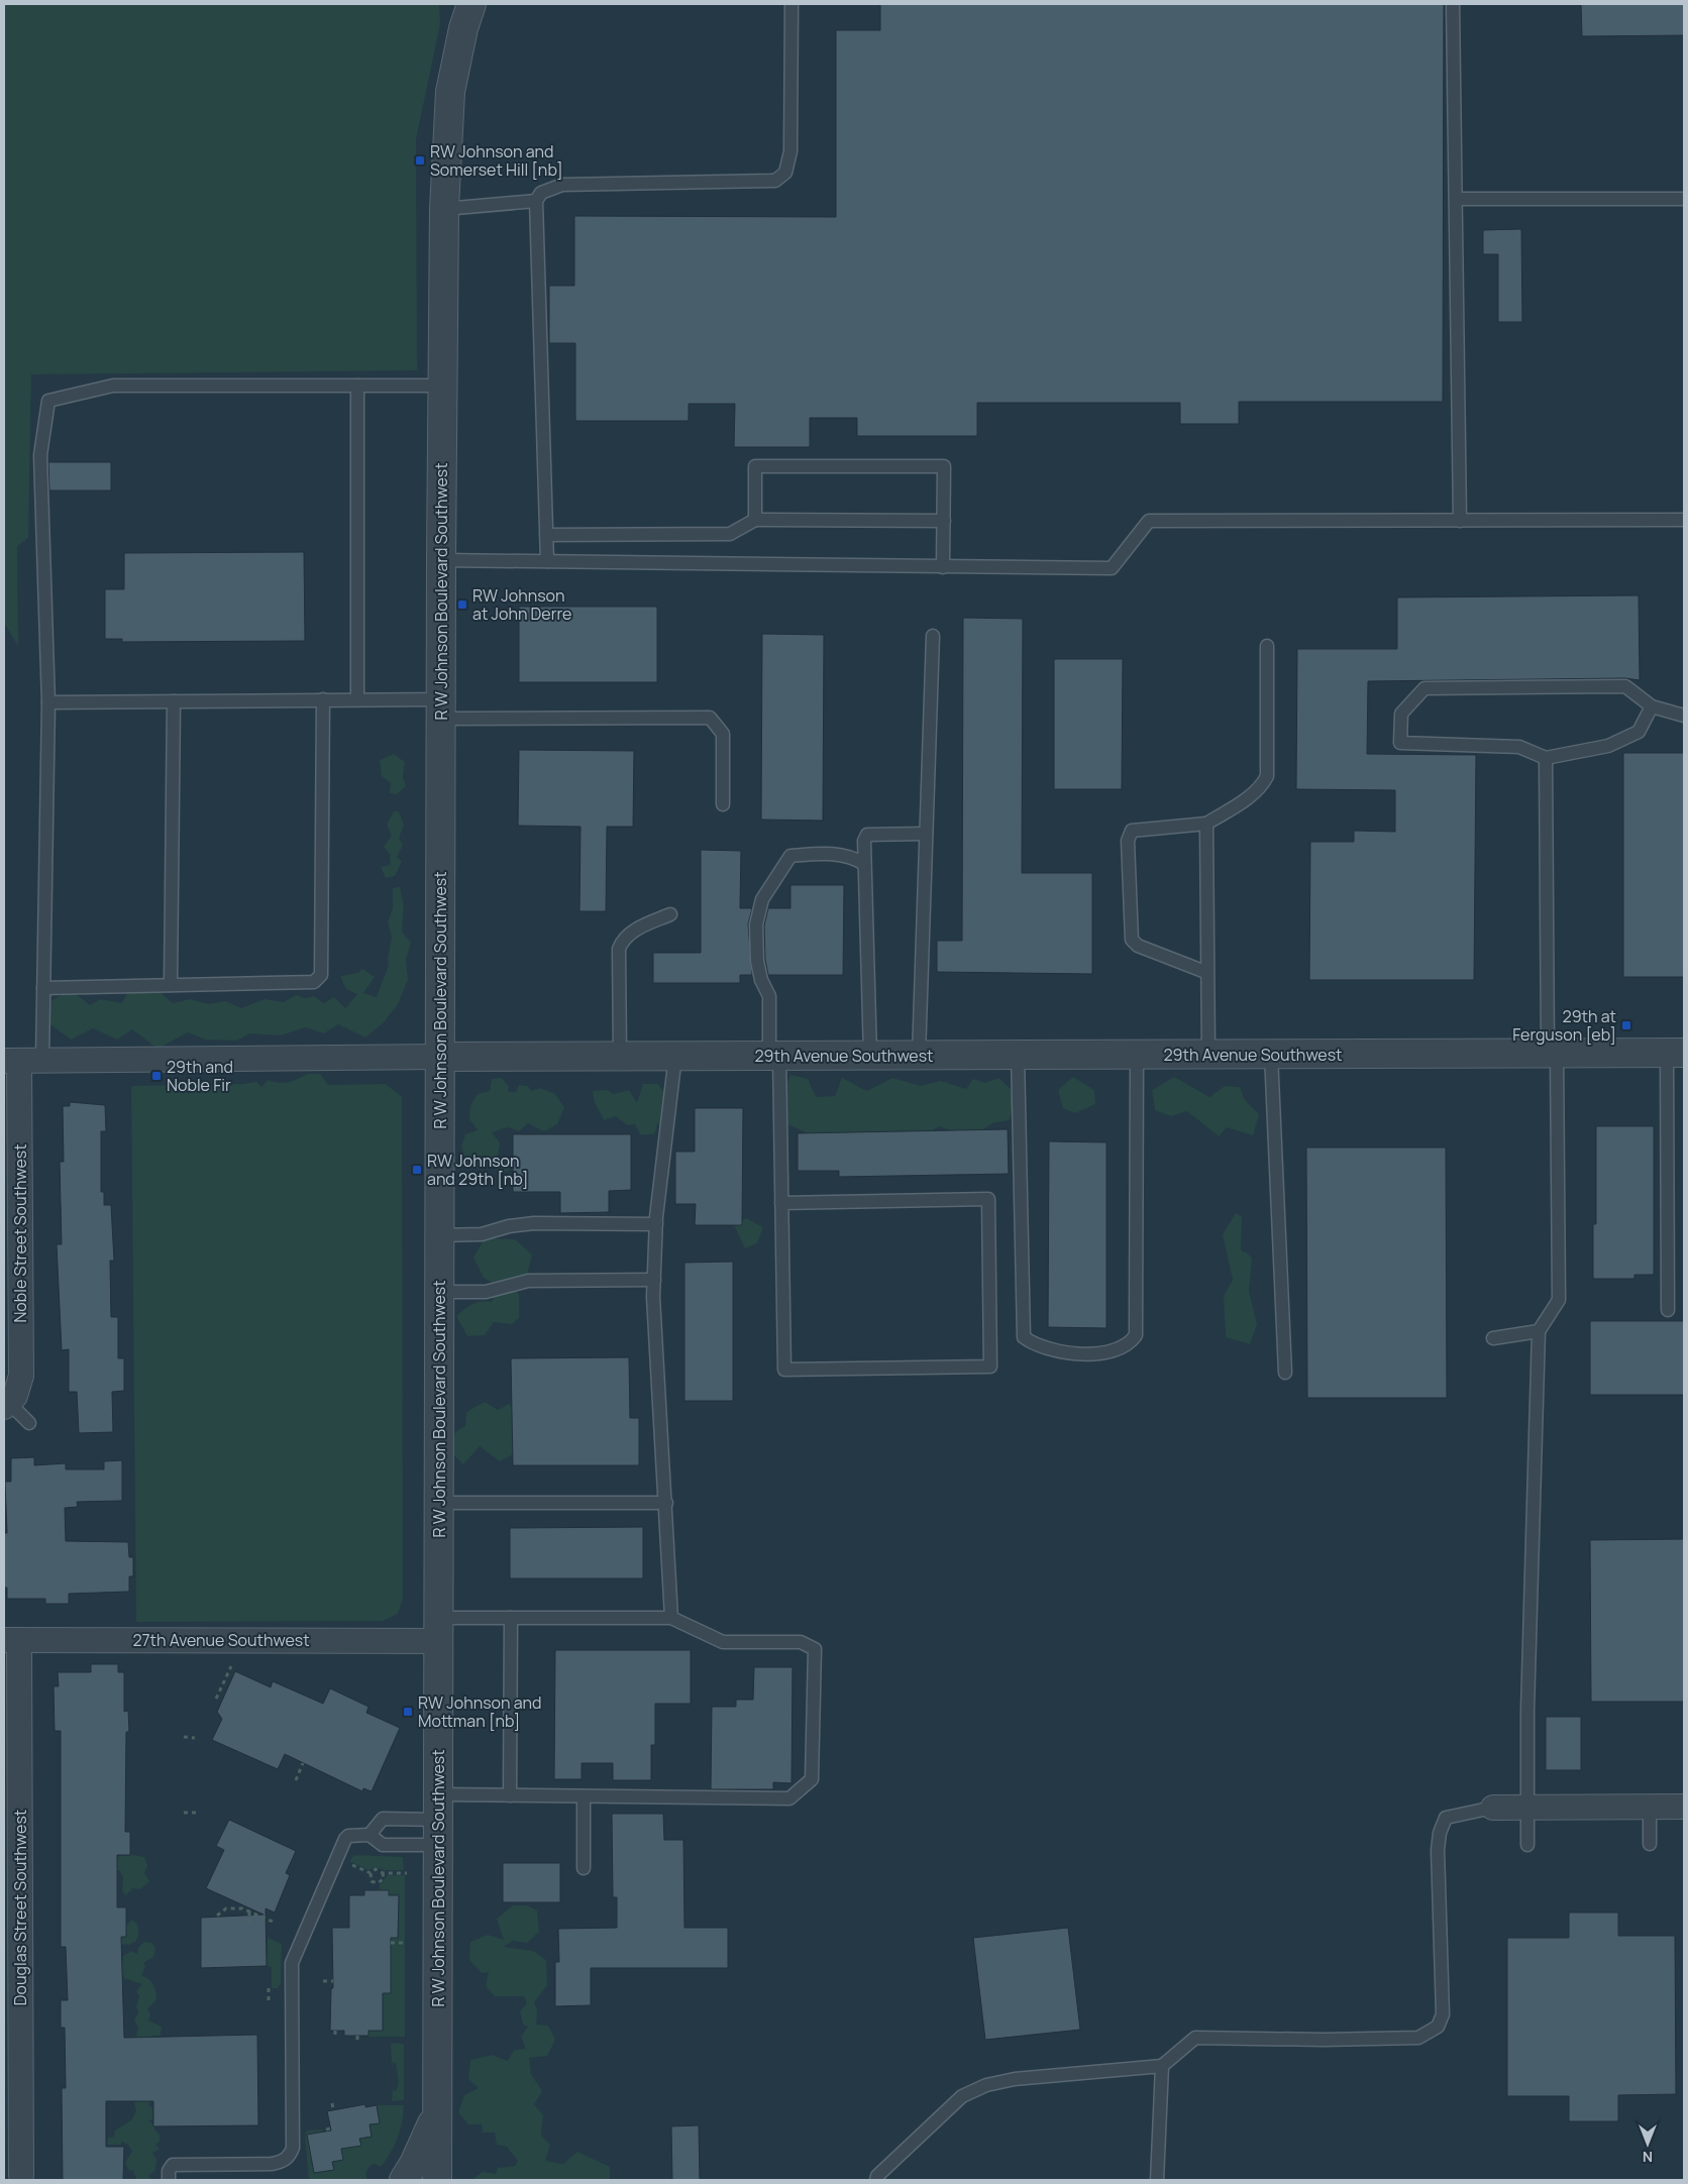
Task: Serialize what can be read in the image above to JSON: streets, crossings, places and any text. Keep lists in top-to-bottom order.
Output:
{
  "streets": {
    "street": [
      "R W Johnson Boulevard Southwest",
      "29th Avenue Southwest",
      "Noble Street Southwest",
      "27th Avenue Southwest",
      "Douglas Street Southwest"
    ]
  },
  "crossings": [
    ["R W Johnson Boulevard Southwest", "29th Avenue Southwest"],
    ["R W Johnson Boulevard Southwest", "27th Avenue Southwest"],
    ["29th Avenue Southwest", "Noble Street Southwest"],
    ["27th Avenue Southwest", "Douglas Street Southwest"]
  ],
  "places": {
    "transit": [
      "RW Johnson and Somerset Hill [nb]",
      "RW Johnson at John Derre",
      "29th at Ferguson [eb]",
      "29th and Noble Fir",
      "RW Johnson and 29th [nb]",
      "RW Johnson and Mottman [nb]"
    ]
  },
  "north": "bottom"
}
